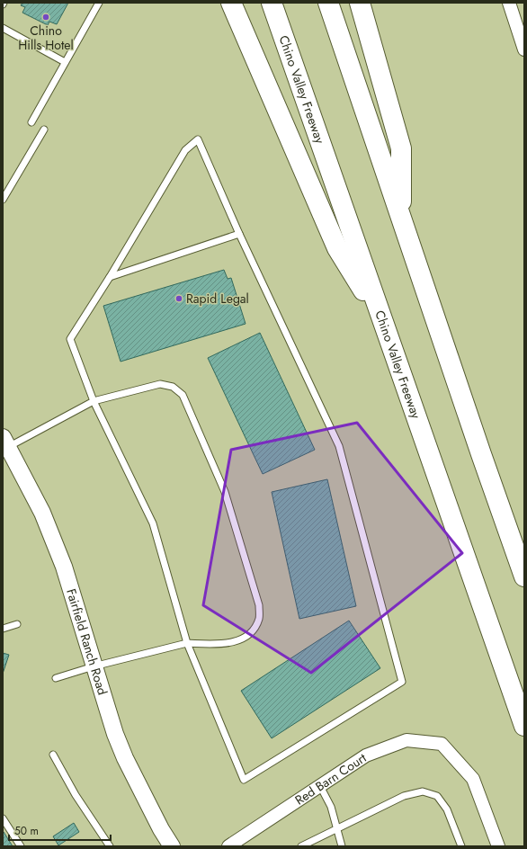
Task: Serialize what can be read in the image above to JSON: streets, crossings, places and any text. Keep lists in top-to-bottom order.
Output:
{
  "streets": {
    "highway": ["Chino Valley Freeway"],
    "street": ["Fairfield Ranch Road", "Red Barn Court"]
  },
  "places": ["Chino Hills Hotel", "Rapid Legal"],
  "scale_bar": "50 m"
}
